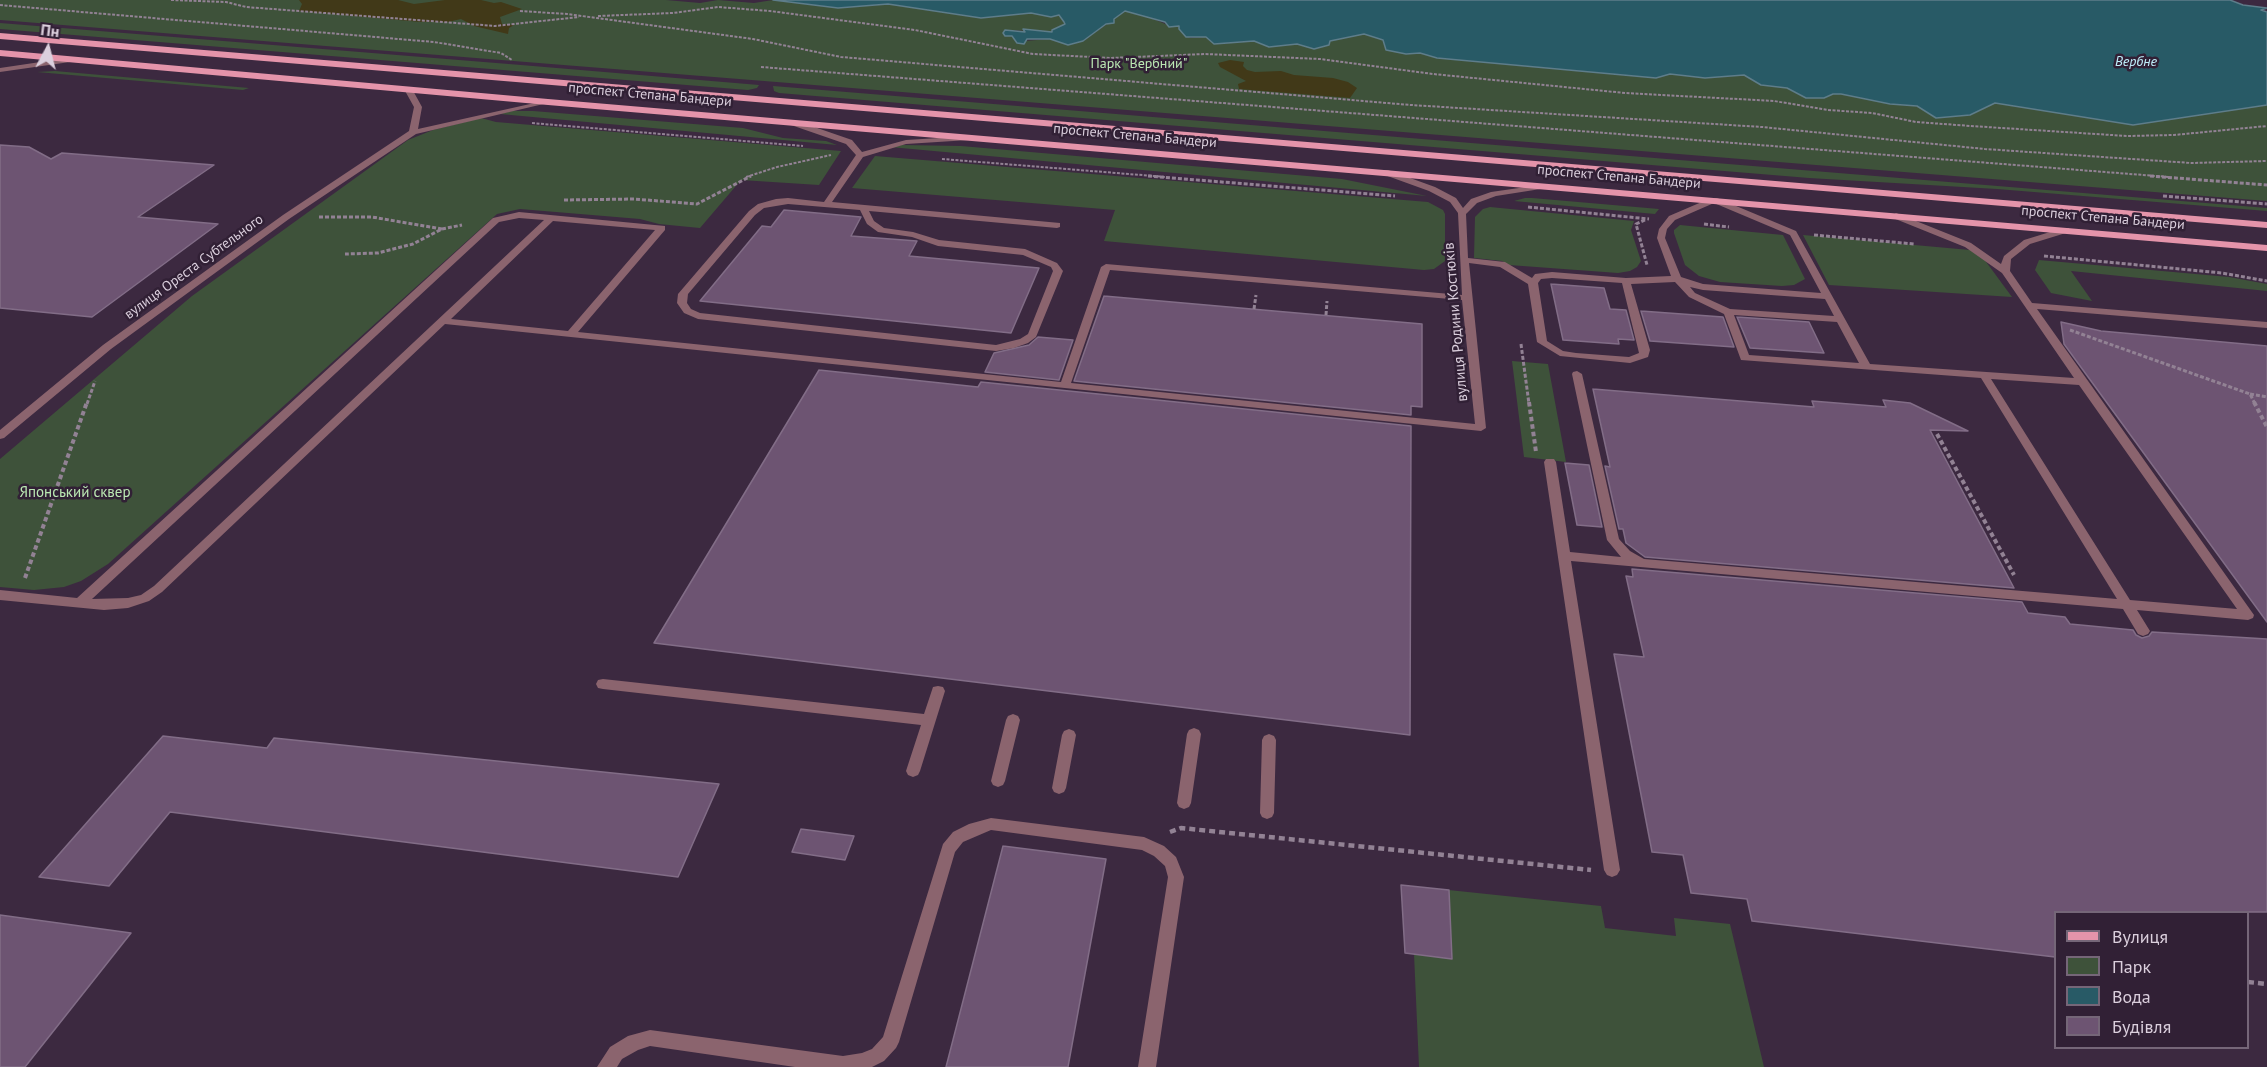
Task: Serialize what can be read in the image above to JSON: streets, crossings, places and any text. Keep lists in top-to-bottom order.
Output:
{
  "streets": {
    "main road": ["проспект Степана Бандери"],
    "street": ["вулиця Ореста Субтельного", "вулиця Родини Костюків"]
  },
  "crossings": [
    ["проспект Степана Бандери", "вулиця Ореста Субтельного"]
  ],
  "water": ["Вербне"],
  "parks": ["Парк \"Вербний\"", "Японський сквер"],
  "legend": [
    "Вулиця",
    "Парк",
    "Вода",
    "Будівля"
  ],
  "north": "top"
}
